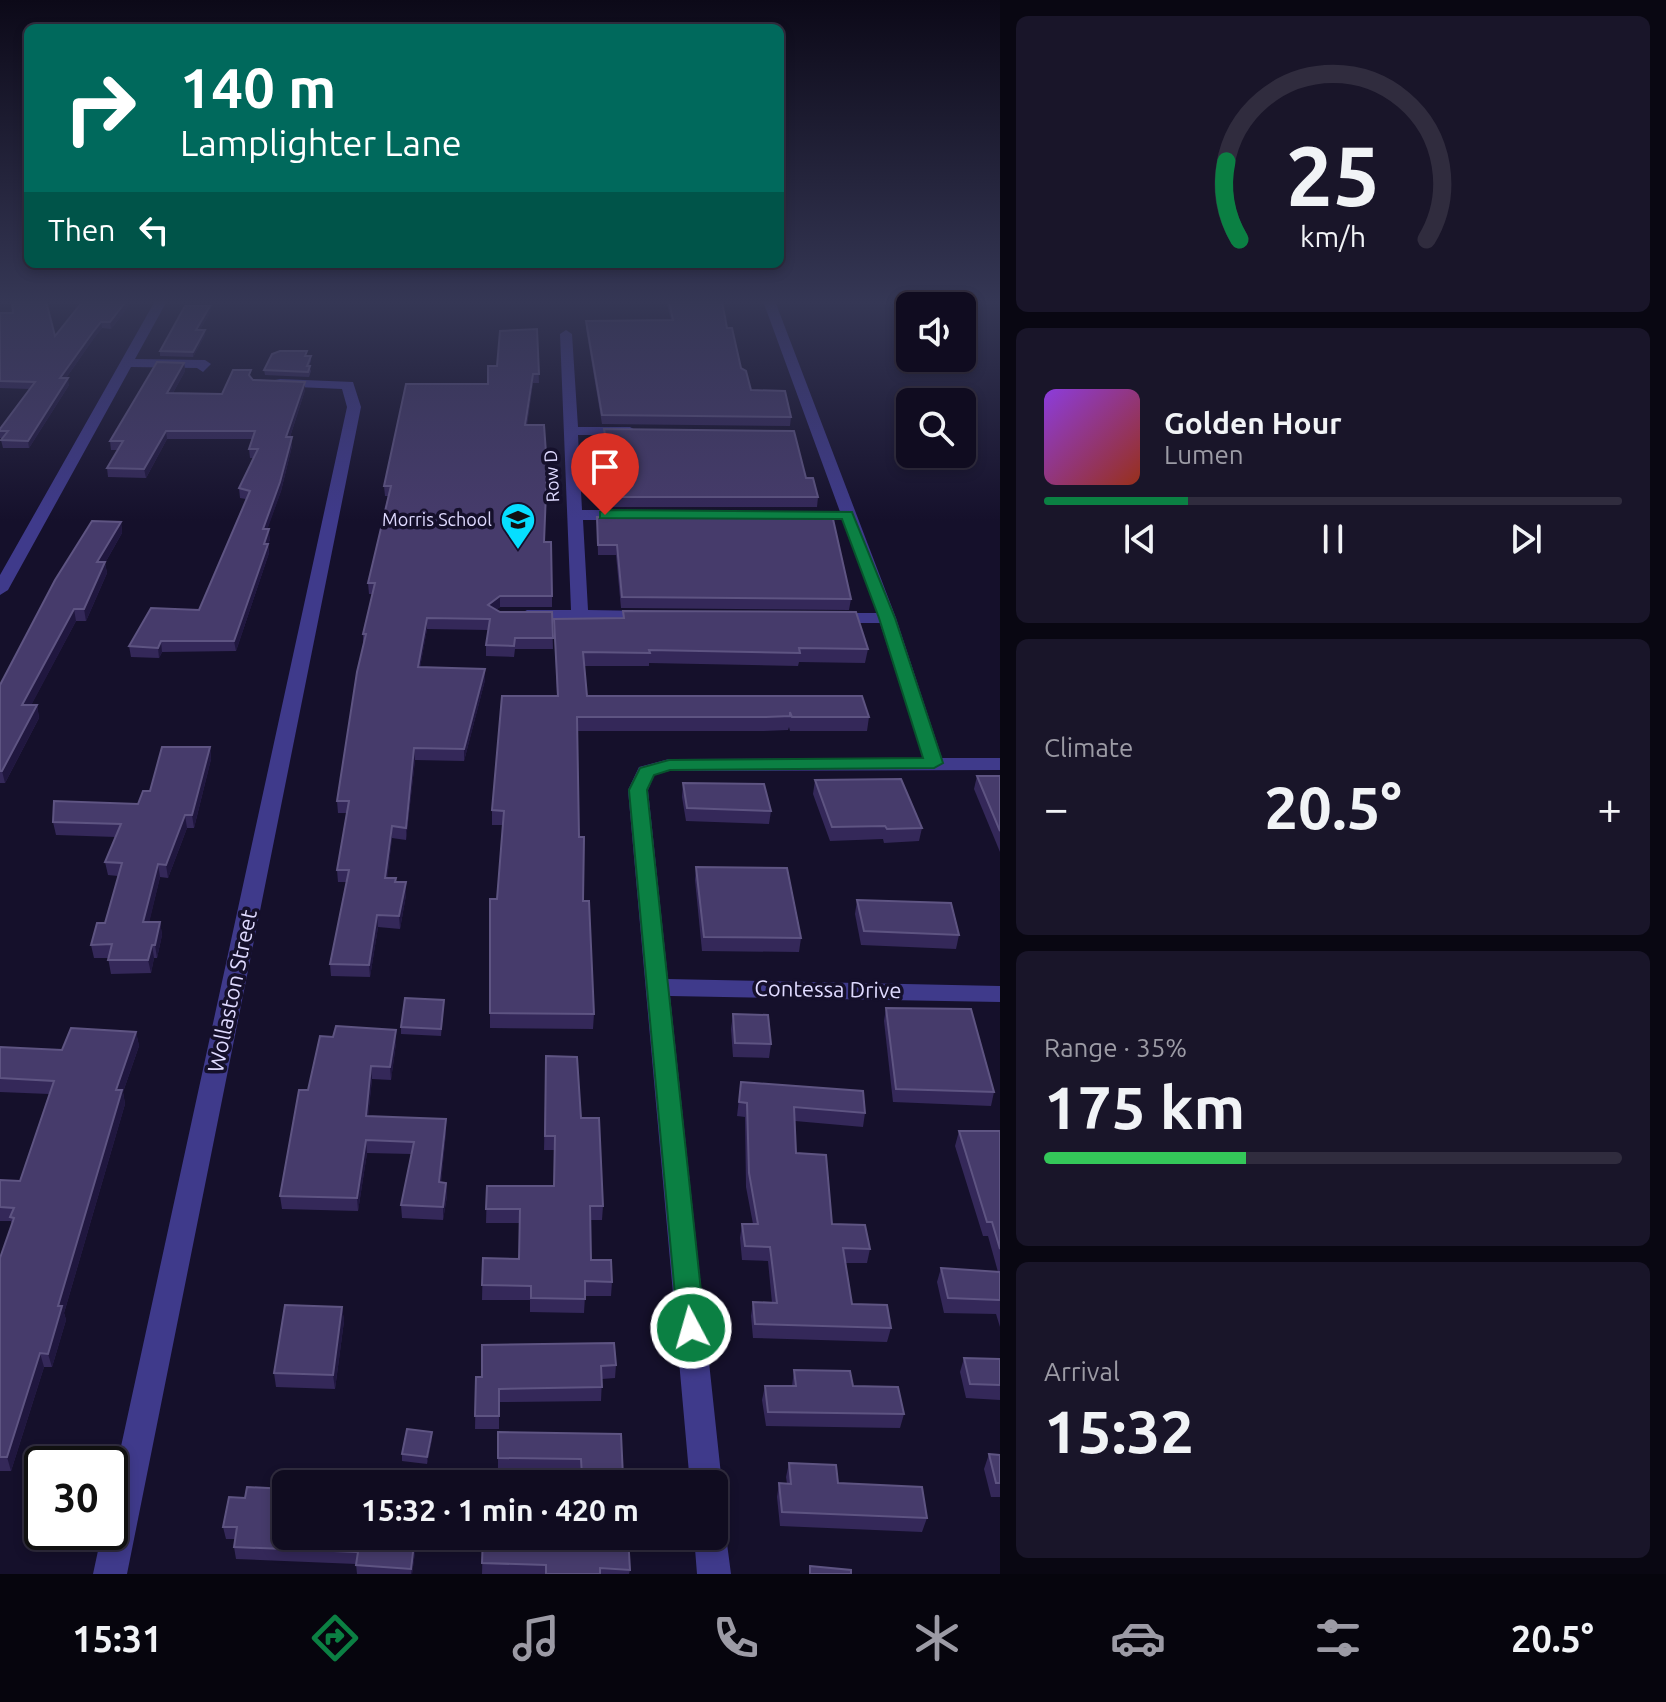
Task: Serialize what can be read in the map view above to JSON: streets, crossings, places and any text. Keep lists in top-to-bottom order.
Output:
{
  "streets": {
    "street": ["Row D", "Contessa Drive", "Wollaston Street"]
  },
  "places": {
    "school or university": ["Morris School"]
  },
  "page": {
    "turn": ["140 m", "Lamplighter Lane"],
    "then": "Then",
    "song": ["Golden Hour", "Lumen"],
    "tile": [
      "Climate",
      ["Range · 35%", "175 km"],
      ["Arrival", "15:32"]
    ],
    "heat": ["−", "20.5°", "+"],
    "limit": "30",
    "trip": "15:32 · 1 min · 420 m",
    "tabs": ["15:31", "20.5°"],
    "gauge": ["25", "km/h"]
  }
}
